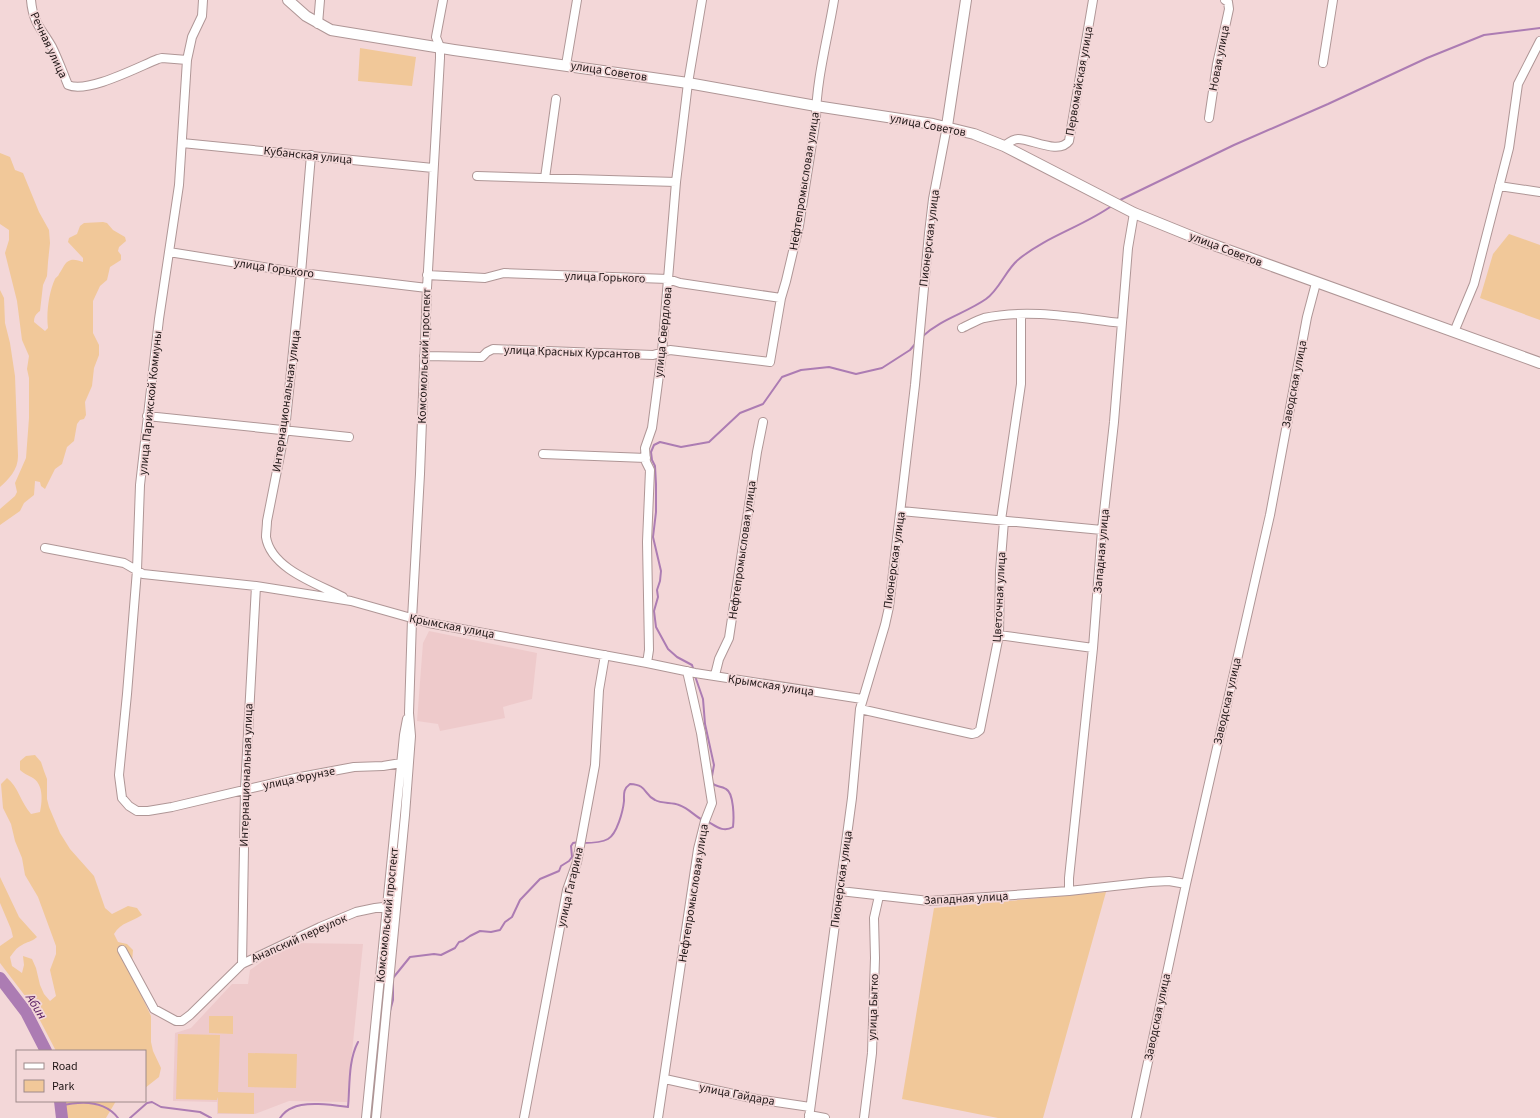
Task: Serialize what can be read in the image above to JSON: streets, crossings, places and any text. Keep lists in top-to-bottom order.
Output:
{
  "streets": {
    "main road": ["улица Советов", "Пионерская улица"],
    "street": [
      "Речная улица",
      "Новая улица",
      "Первомайская улица",
      "Кубанская улица",
      "Нефтепромысловая улица",
      "улица Горького",
      "улица Свердлова",
      "улица Красных Курсантов",
      "Комсомольский проспект",
      "Заводская улица",
      "Интернациональная улица",
      "улица Парижской Коммуны",
      "Западная улица",
      "Цветочная улица",
      "Крымская улица",
      "улица Фрунзе",
      "улица Гагарина",
      "Анапский переулок",
      "улица Бытко",
      "улица Гайдара"
    ]
  },
  "crossings": [
    ["Речная улица", "улица Парижской Коммуны"],
    ["улица Советов", "Первомайская улица"],
    ["улица Советов", "Нефтепромысловая улица"],
    ["улица Советов", "Пионерская улица"],
    ["улица Советов", "улица Свердлова"],
    ["улица Советов", "Комсомольский проспект"],
    ["улица Советов", "Заводская улица"],
    ["улица Советов", "Западная улица"],
    ["Кубанская улица", "Комсомольский проспект"],
    ["Кубанская улица", "Интернациональная улица"],
    ["Кубанская улица", "улица Парижской Коммуны"],
    ["Нефтепромысловая улица", "улица Горького"],
    ["Нефтепромысловая улица", "улица Красных Курсантов"],
    ["Нефтепромысловая улица", "Крымская улица"],
    ["Нефтепромысловая улица", "улица Гайдара"],
    ["Пионерская улица", "Западная улица"],
    ["Пионерская улица", "Цветочная улица"],
    ["Пионерская улица", "Крымская улица"],
    ["Пионерская улица", "улица Гайдара"],
    ["улица Горького", "улица Свердлова"],
    ["улица Горького", "Комсомольский проспект"],
    ["улица Горького", "Интернациональная улица"],
    ["улица Горького", "улица Парижской Коммуны"],
    ["улица Свердлова", "улица Красных Курсантов"],
    ["улица Свердлова", "Крымская улица"],
    ["улица Красных Курсантов", "Комсомольский проспект"],
    ["Комсомольский проспект", "Крымская улица"],
    ["Комсомольский проспект", "улица Фрунзе"],
    ["Комсомольский проспект", "Анапский переулок"],
    ["Заводская улица", "Западная улица"],
    ["Интернациональная улица", "Крымская улица"],
    ["Интернациональная улица", "улица Фрунзе"],
    ["Интернациональная улица", "Анапский переулок"],
    ["улица Парижской Коммуны", "Крымская улица"],
    ["улица Парижской Коммуны", "улица Фрунзе"],
    ["Западная улица", "улица Бытко"],
    ["Крымская улица", "улица Гагарина"]
  ],
  "water": ["Абин"],
  "legend": ["Road", "Park"]
}
